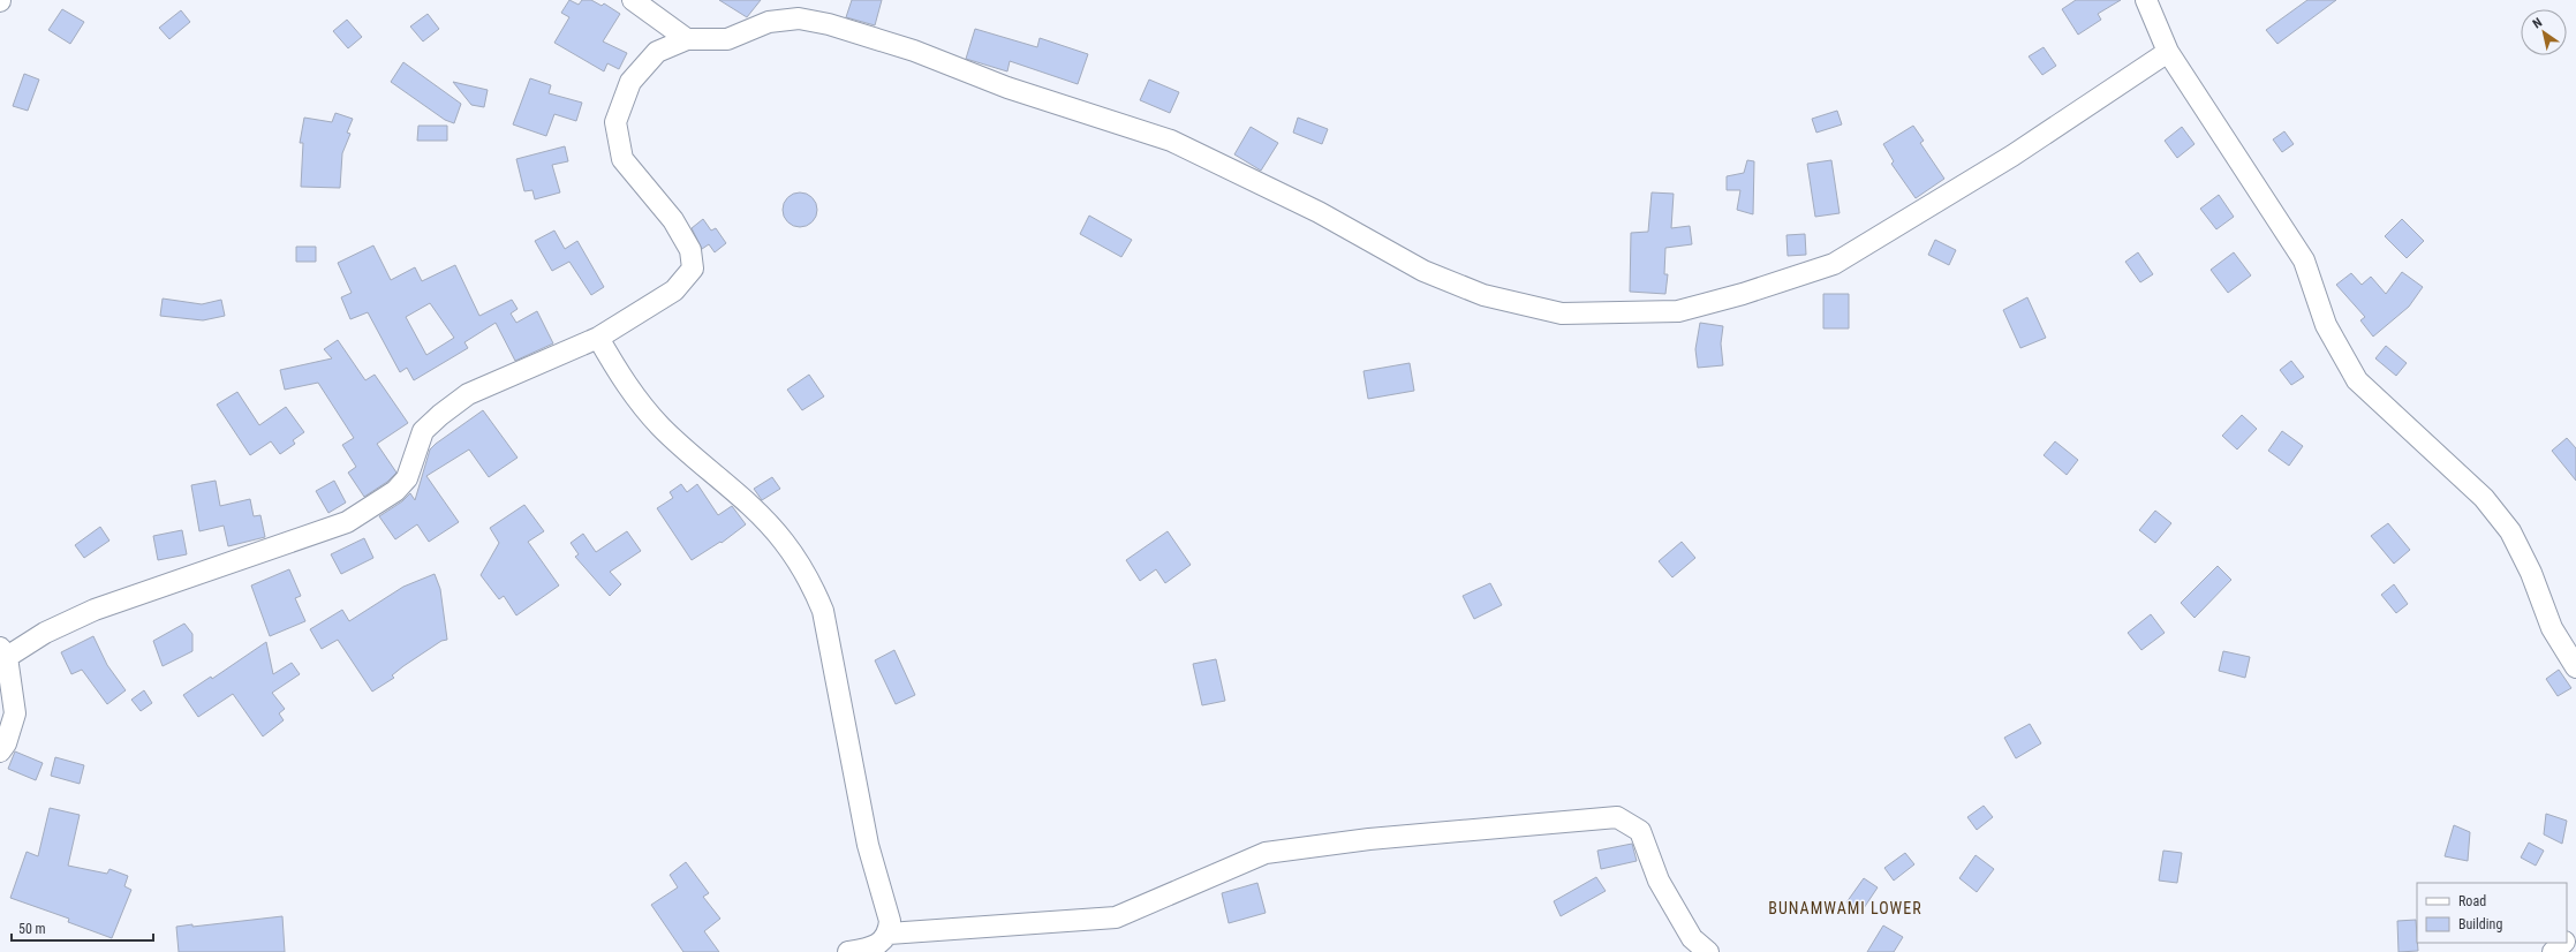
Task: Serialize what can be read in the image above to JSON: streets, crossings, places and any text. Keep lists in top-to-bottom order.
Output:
{
  "districts": ["BUNAMWAMI LOWER"],
  "legend": ["Road", "Building"],
  "scale_bar": "50 m",
  "north": "top left"
}
